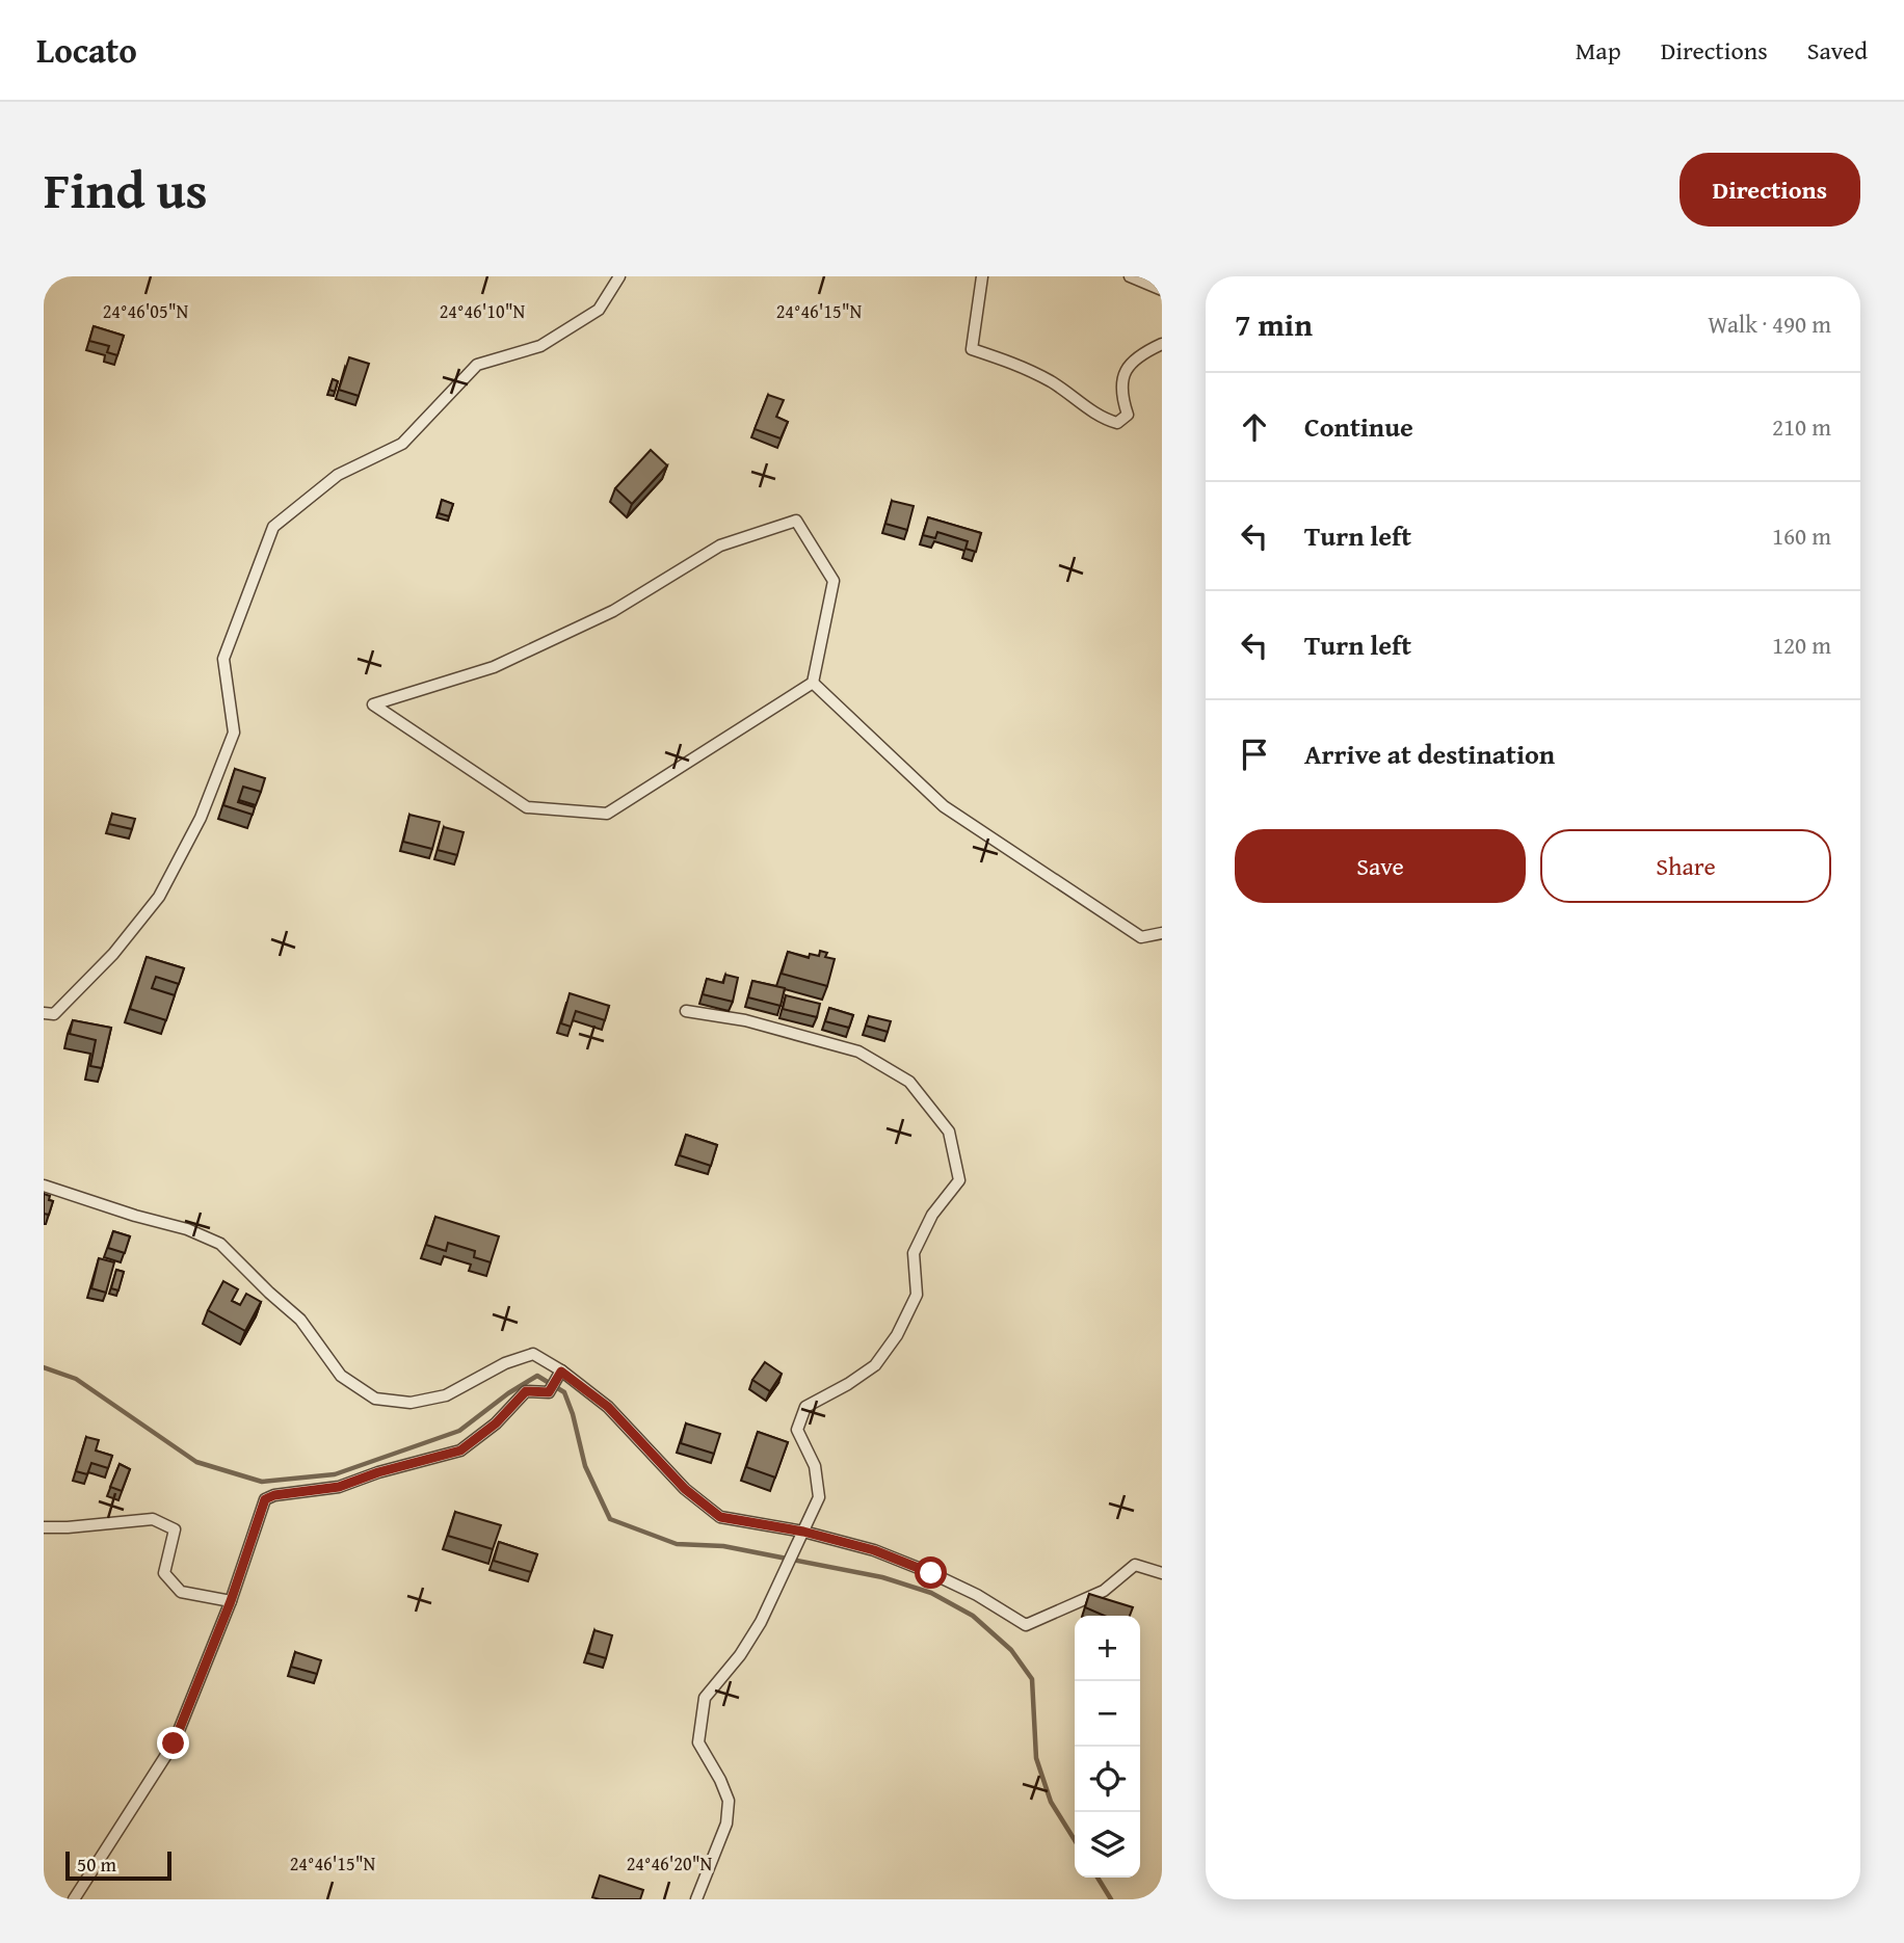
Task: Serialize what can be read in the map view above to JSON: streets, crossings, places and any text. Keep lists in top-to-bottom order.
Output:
{
  "scale_bar": "50 m",
  "page": {
    "header": "Locato",
    "nav": ["Map", "Directions", "Saved"],
    "title": "Find us",
    "buttons": [
      "Directions",
      ["Save", "Share"]
    ],
    "heading": ["7 min", "Walk · 490 m"],
    "list": [
      ["Continue", "210 m"],
      ["Turn left", "160 m"],
      ["Turn left", "120 m"],
      "Arrive at destination"
    ],
    "map_buttons": ["+", "−"],
    "scale": "50 m"
  },
  "coordinates": [
    "24°46'05\"N",
    "24°46'10\"N",
    "24°46'15\"N",
    "24°46'20\"N"
  ]
}
